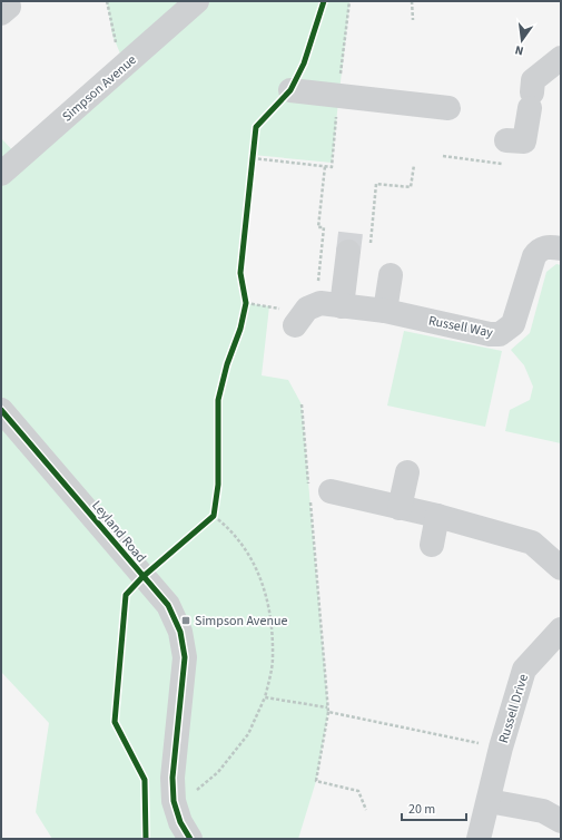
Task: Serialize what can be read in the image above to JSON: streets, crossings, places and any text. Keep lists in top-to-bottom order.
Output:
{
  "streets": {
    "street": [
      "Simpson Avenue",
      "Russell Way",
      "Leyland Road",
      "Russell Drive"
    ]
  },
  "places": {
    "transit": ["Simpson Avenue"]
  },
  "scale_bar": "20 m",
  "north": "bottom"
}
